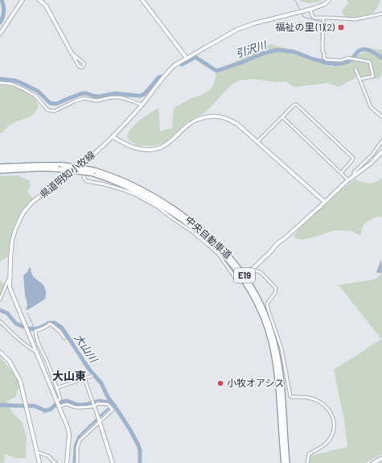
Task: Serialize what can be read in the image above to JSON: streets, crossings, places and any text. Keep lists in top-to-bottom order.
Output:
{
  "streets": {
    "highway": ["中央自動車道", "E19"],
    "main road": ["県道明知小牧線"]
  },
  "districts": ["大山東"],
  "water": ["引沢川", "大山川"],
  "places": {
    "transit": ["福祉の里 (1)(2)"],
    "other": ["小牧オアシス"]
  }
}
